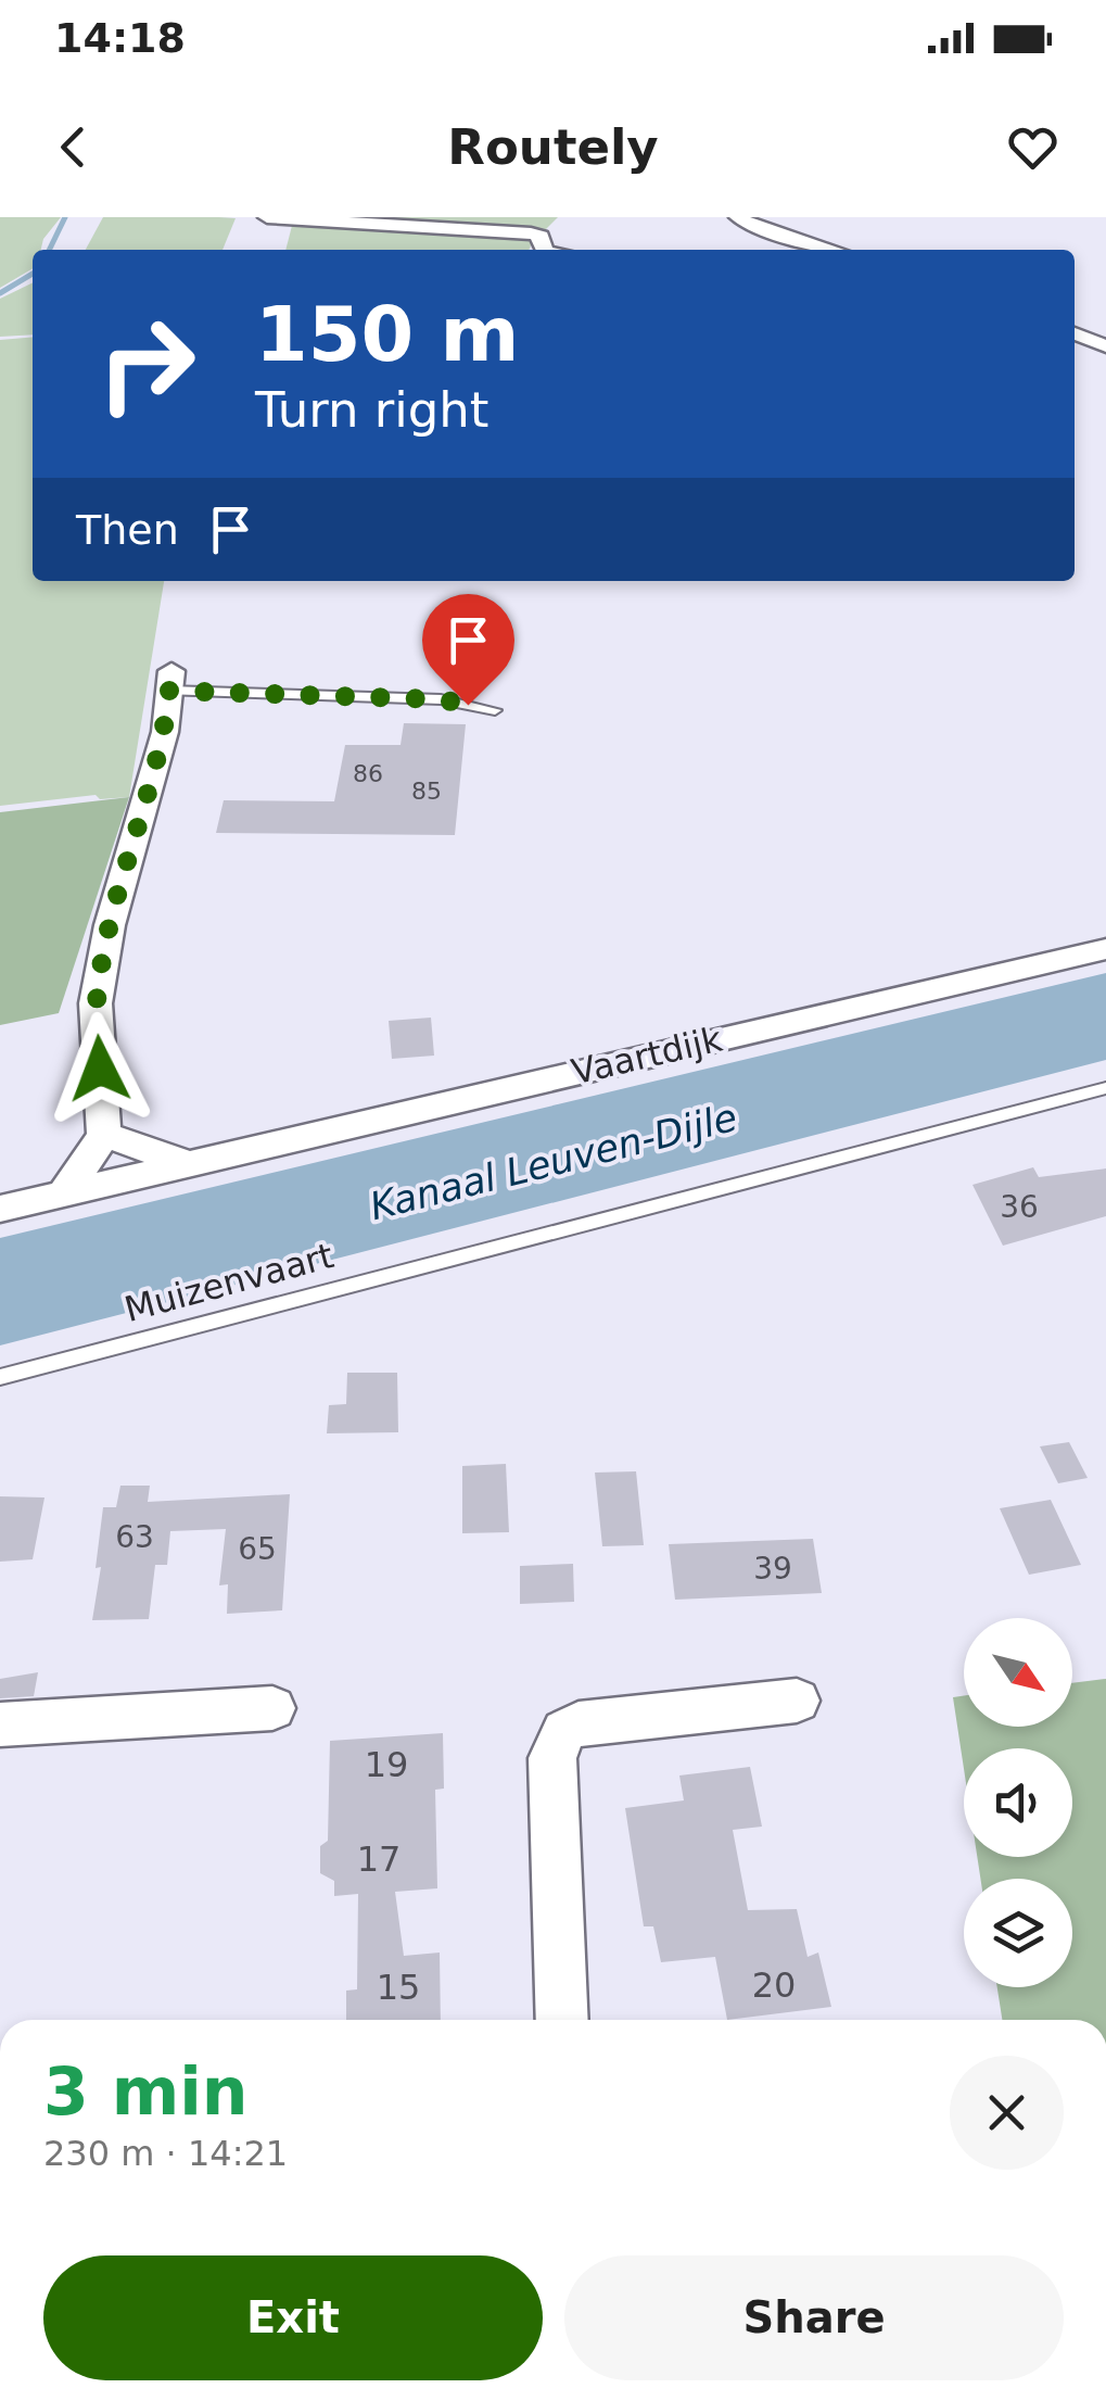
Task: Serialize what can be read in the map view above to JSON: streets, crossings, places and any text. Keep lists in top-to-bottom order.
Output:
{
  "streets": {
    "street": ["Vaartdijk"],
    "lane": ["Muizenvaart"]
  },
  "water": ["Kanaal Leuven-Dijle"],
  "house_numbers": [
    "86",
    "85",
    "36",
    "63",
    "65",
    "39",
    "19",
    "17",
    "20",
    "15"
  ],
  "north": "bottom right",
  "page": {
    "status": "14:18",
    "header": "Routely",
    "turn": ["150 m", "Turn right"],
    "then": "Then",
    "heading": ["3 min", "230 m · 14:21"],
    "buttons": ["Exit", "Share"]
  }
}
